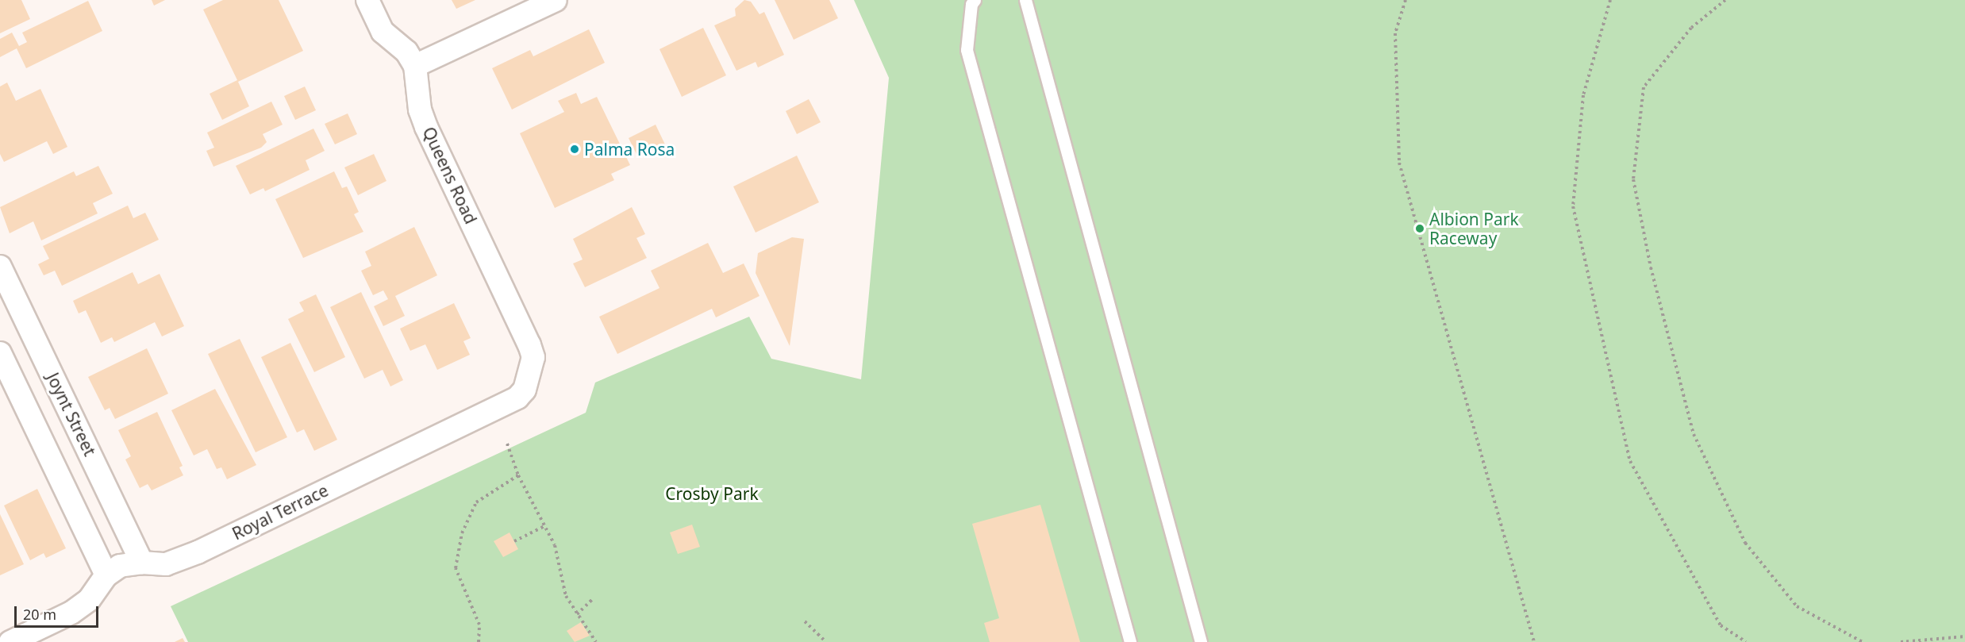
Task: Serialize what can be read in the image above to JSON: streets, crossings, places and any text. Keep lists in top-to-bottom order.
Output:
{
  "streets": {
    "street": ["Queens Road", "Joynt Street", "Royal Terrace"]
  },
  "crossings": [
    ["Queens Road", "Royal Terrace"],
    ["Joynt Street", "Royal Terrace"]
  ],
  "parks": ["Crosby Park"],
  "places": ["Palma Rosa", "Albion Park Raceway"],
  "scale_bar": "20 m"
}
